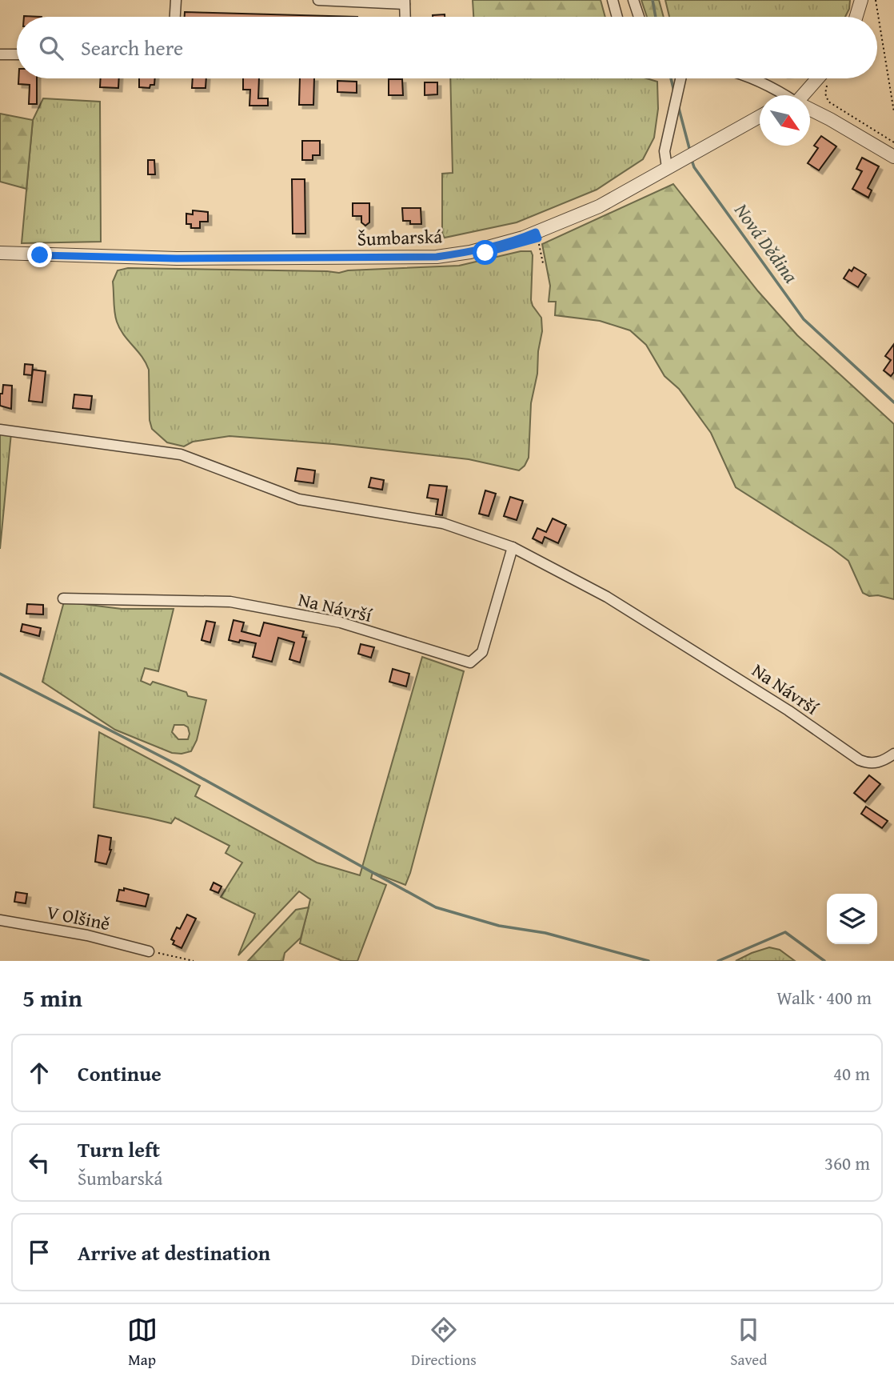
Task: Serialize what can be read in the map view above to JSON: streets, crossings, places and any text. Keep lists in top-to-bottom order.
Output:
{
  "streets": {
    "street": ["Šumbarská", "Na Návrší", "V Olšině"]
  },
  "water": ["Nová Dědina"],
  "north": "bottom right",
  "page": {
    "search": "Search here",
    "heading": ["5 min", "Walk · 400 m"],
    "list": [
      ["Continue", "40 m"],
      ["Turn left", "Šumbarská", "360 m"],
      "Arrive at destination"
    ],
    "nav": ["Map", "Directions", "Saved"]
  }
}
